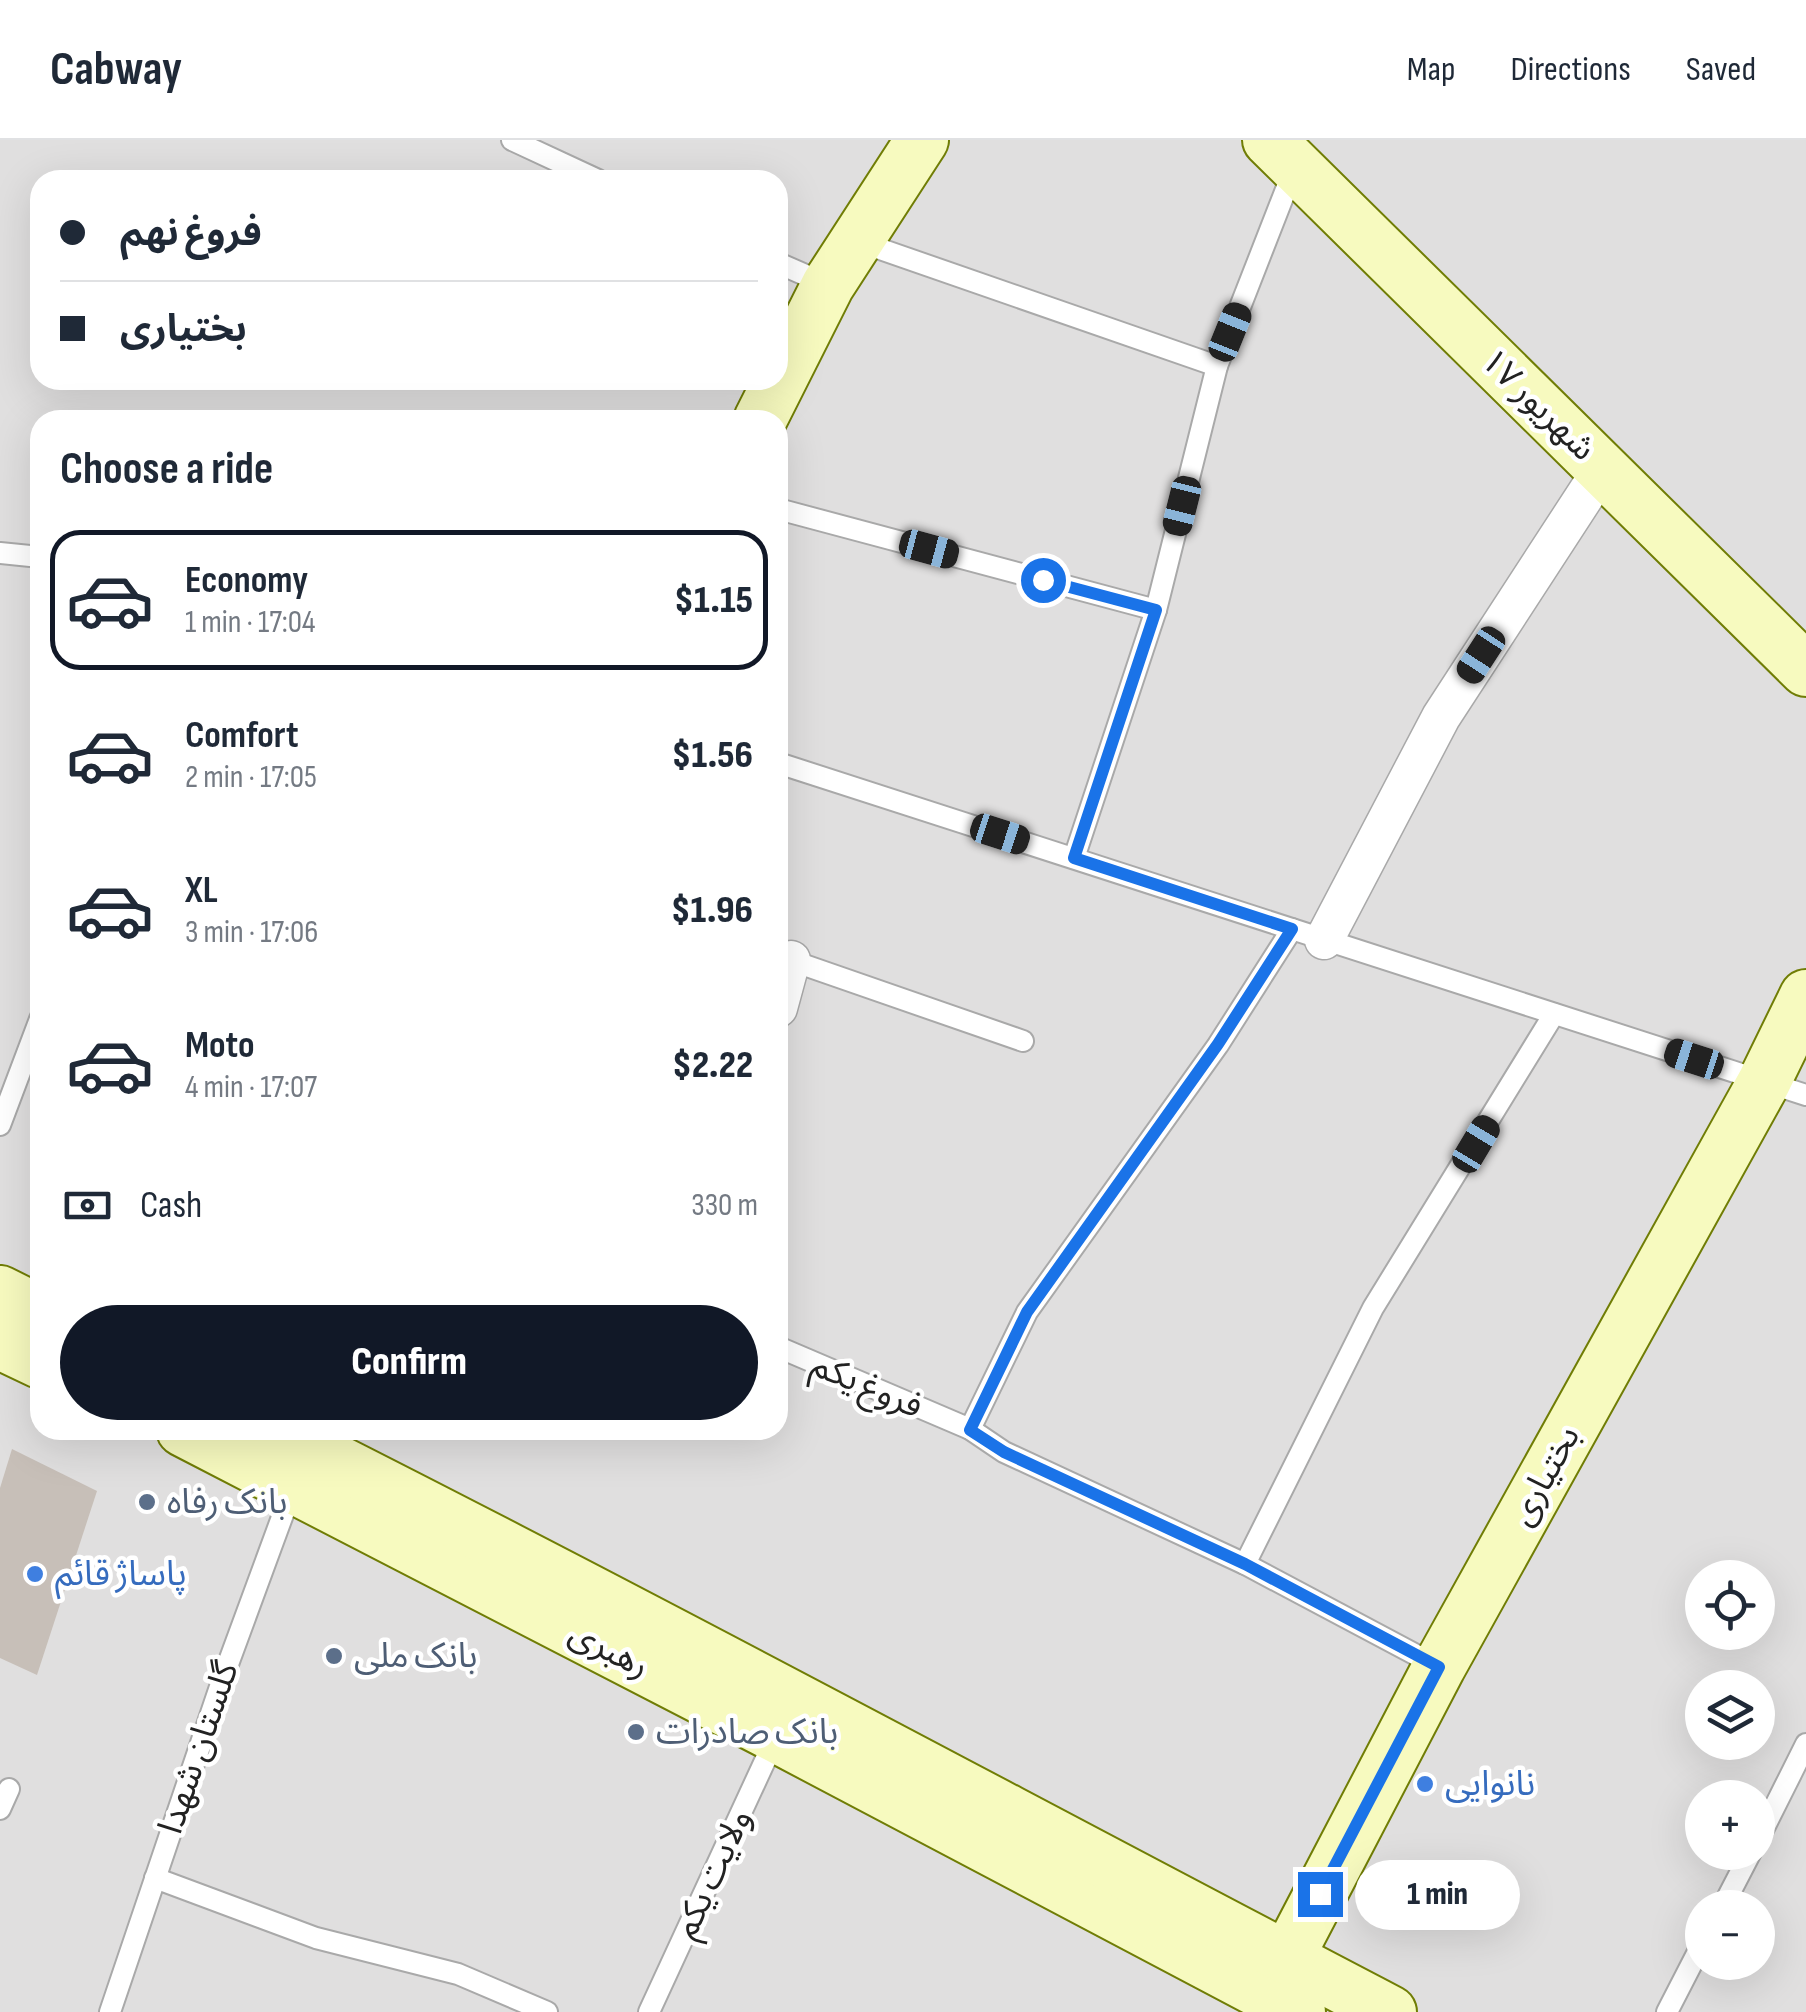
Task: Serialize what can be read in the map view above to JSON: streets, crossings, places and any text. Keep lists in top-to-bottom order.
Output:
{
  "streets": {
    "main road": ["۱۷ شهریور", "بختیاری", "رهبری"],
    "lane": ["فروغ یکم", "گلستان شهدا", "ولایت یکم"]
  },
  "crossings": [
    ["فروغ یکم", "بختیاری"],
    ["بختیاری", "رهبری"],
    ["رهبری", "گلستان شهدا"],
    ["رهبری", "ولایت یکم"]
  ],
  "places": [
    "بانک رفاه",
    "پاساژ قائم",
    "بانک ملی",
    "بانک صادرات",
    "نانوایی"
  ],
  "page": {
    "header": "Cabway",
    "nav": ["Map", "Directions", "Saved"],
    "banner": ["فروغ نهم", "بختیاری"],
    "heading": "Choose a ride",
    "list": [
      {
        "name": "Economy",
        "note": "1 min · 17:04",
        "value": "$1.15"
      },
      {
        "name": "Comfort",
        "note": "2 min · 17:05",
        "value": "$1.56"
      },
      {
        "name": "XL",
        "note": "3 min · 17:06",
        "value": "$1.96"
      },
      {
        "name": "Moto",
        "note": "4 min · 17:07",
        "value": "$2.22"
      }
    ],
    "pay": ["Cash", "330 m"],
    "buttons": "Confirm",
    "map_buttons": ["+", "−"],
    "bubble": "1 min"
  }
}
